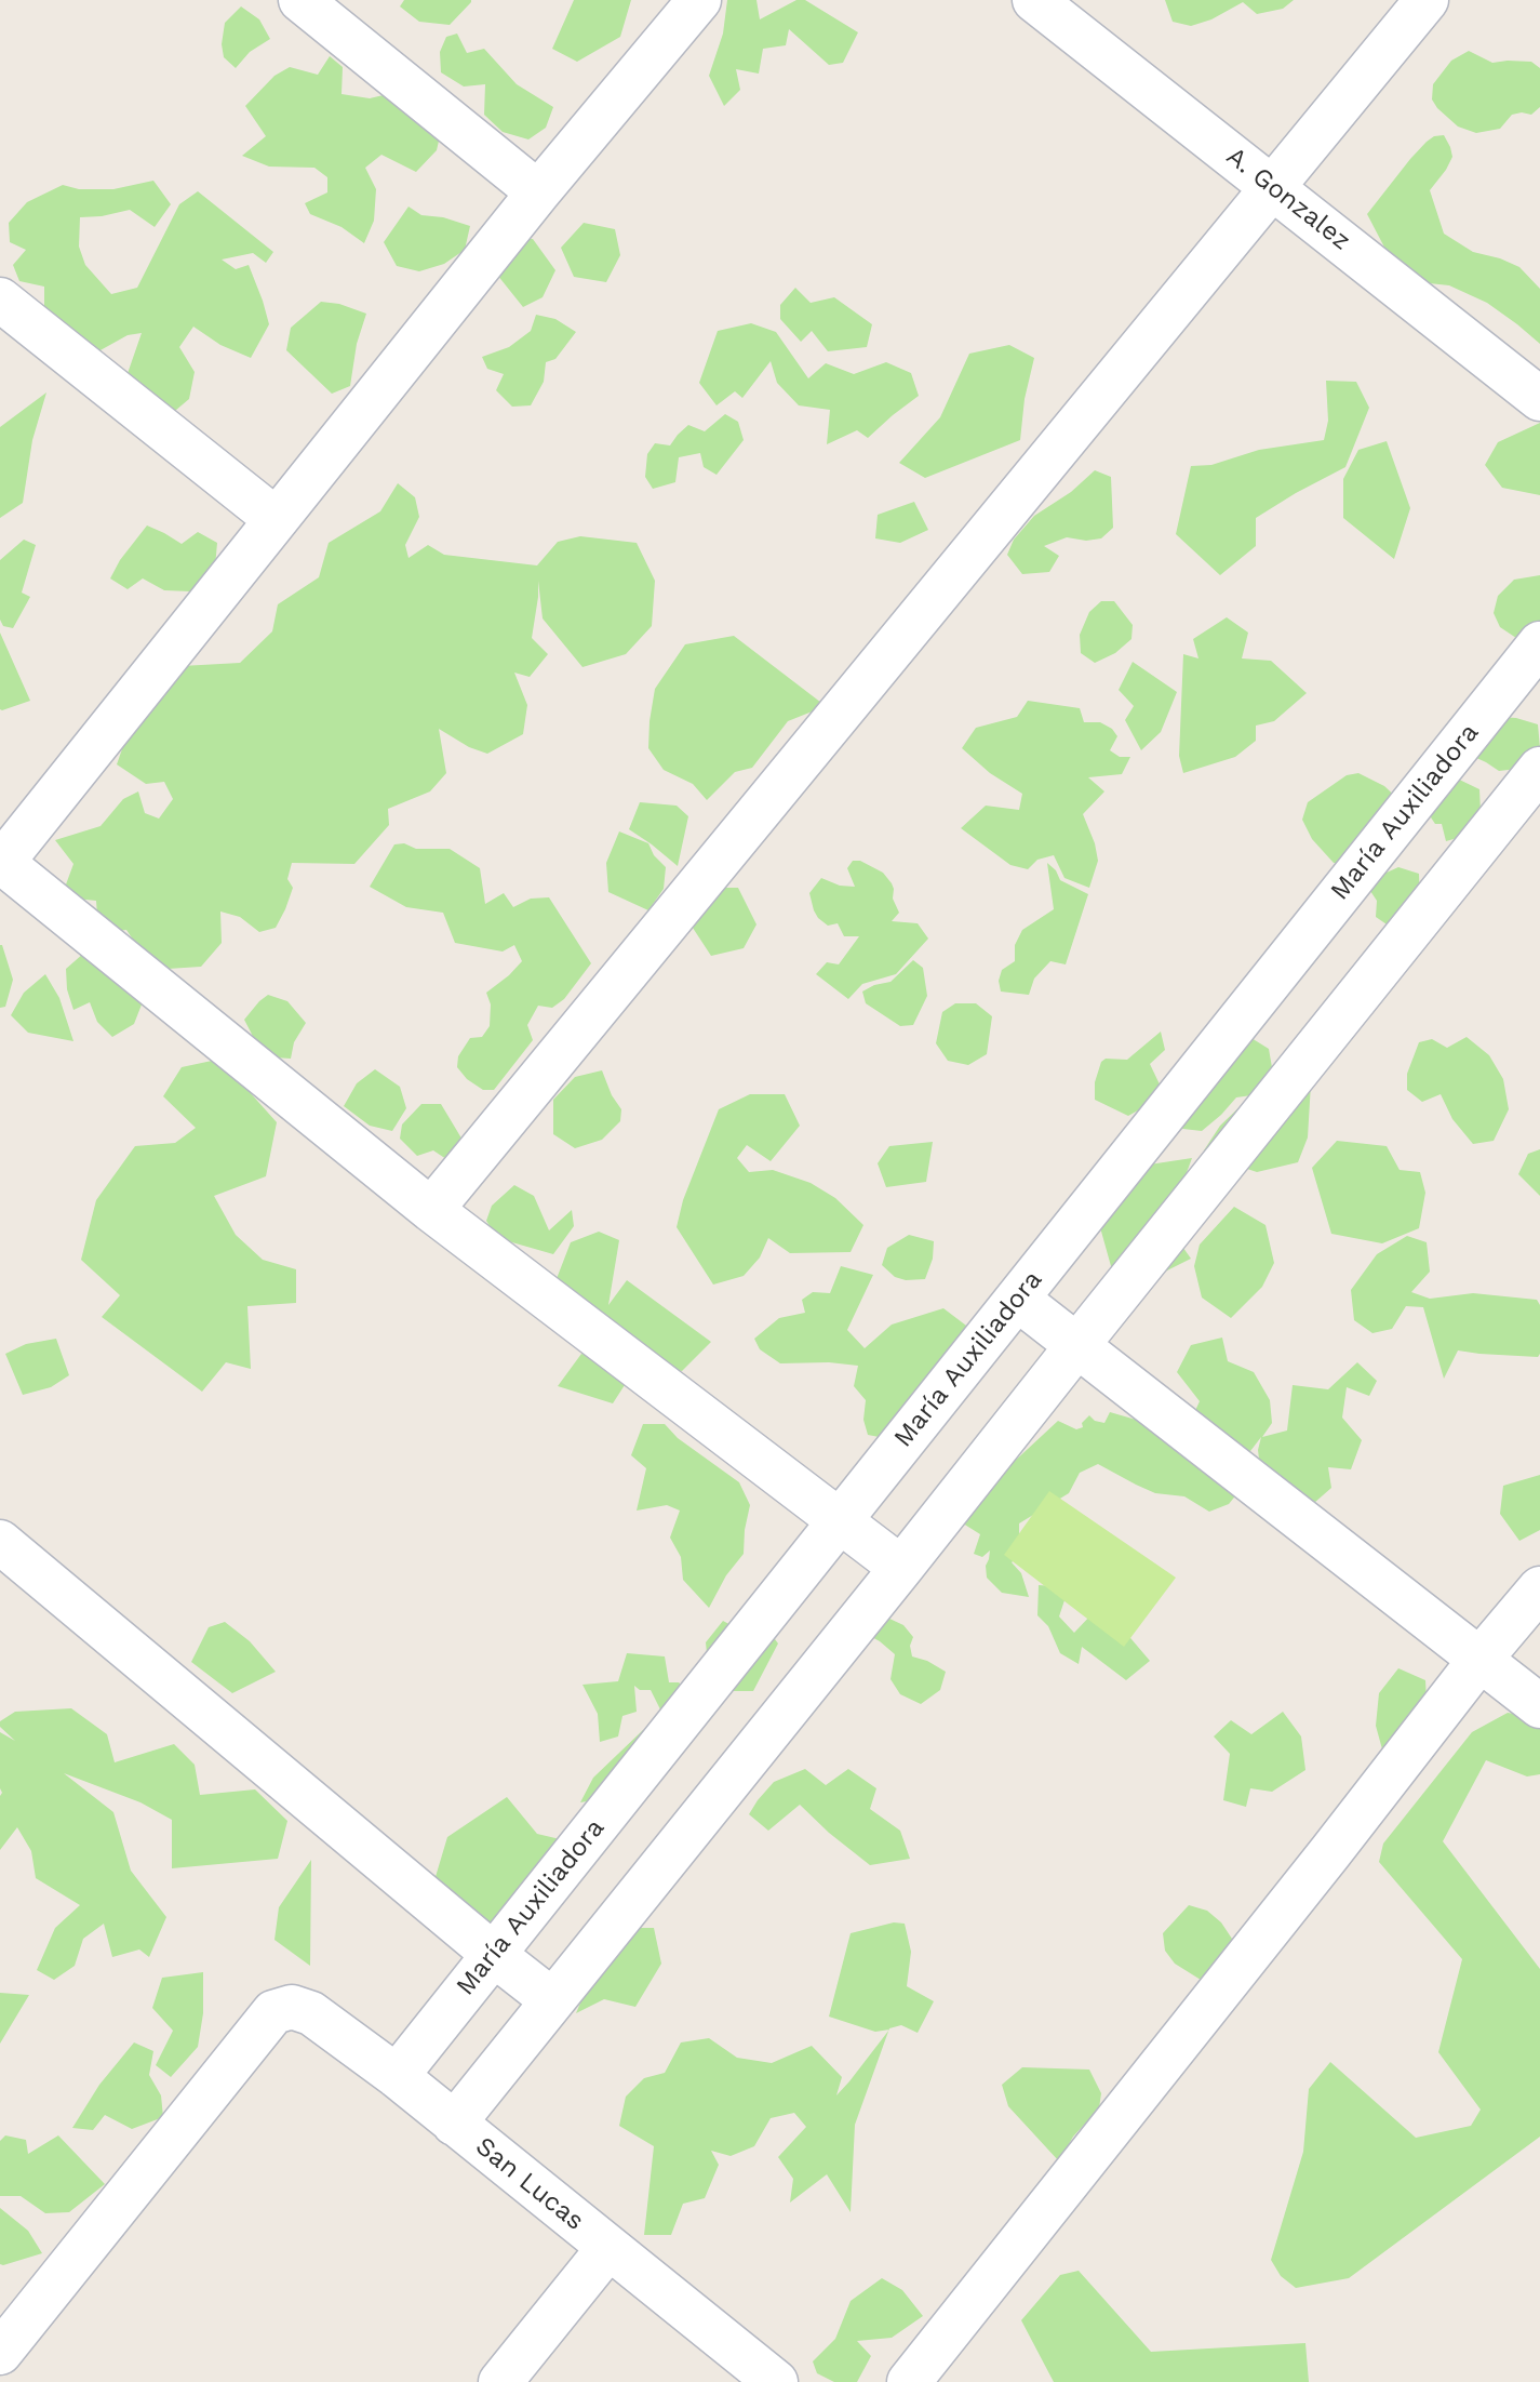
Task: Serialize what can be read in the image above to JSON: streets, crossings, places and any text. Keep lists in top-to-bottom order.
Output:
{
  "streets": {
    "street": ["A. Gonzalez", "María Auxiliadora", "San Lucas"]
  },
  "crossings": [
    ["María Auxiliadora", "San Lucas"]
  ]
}
